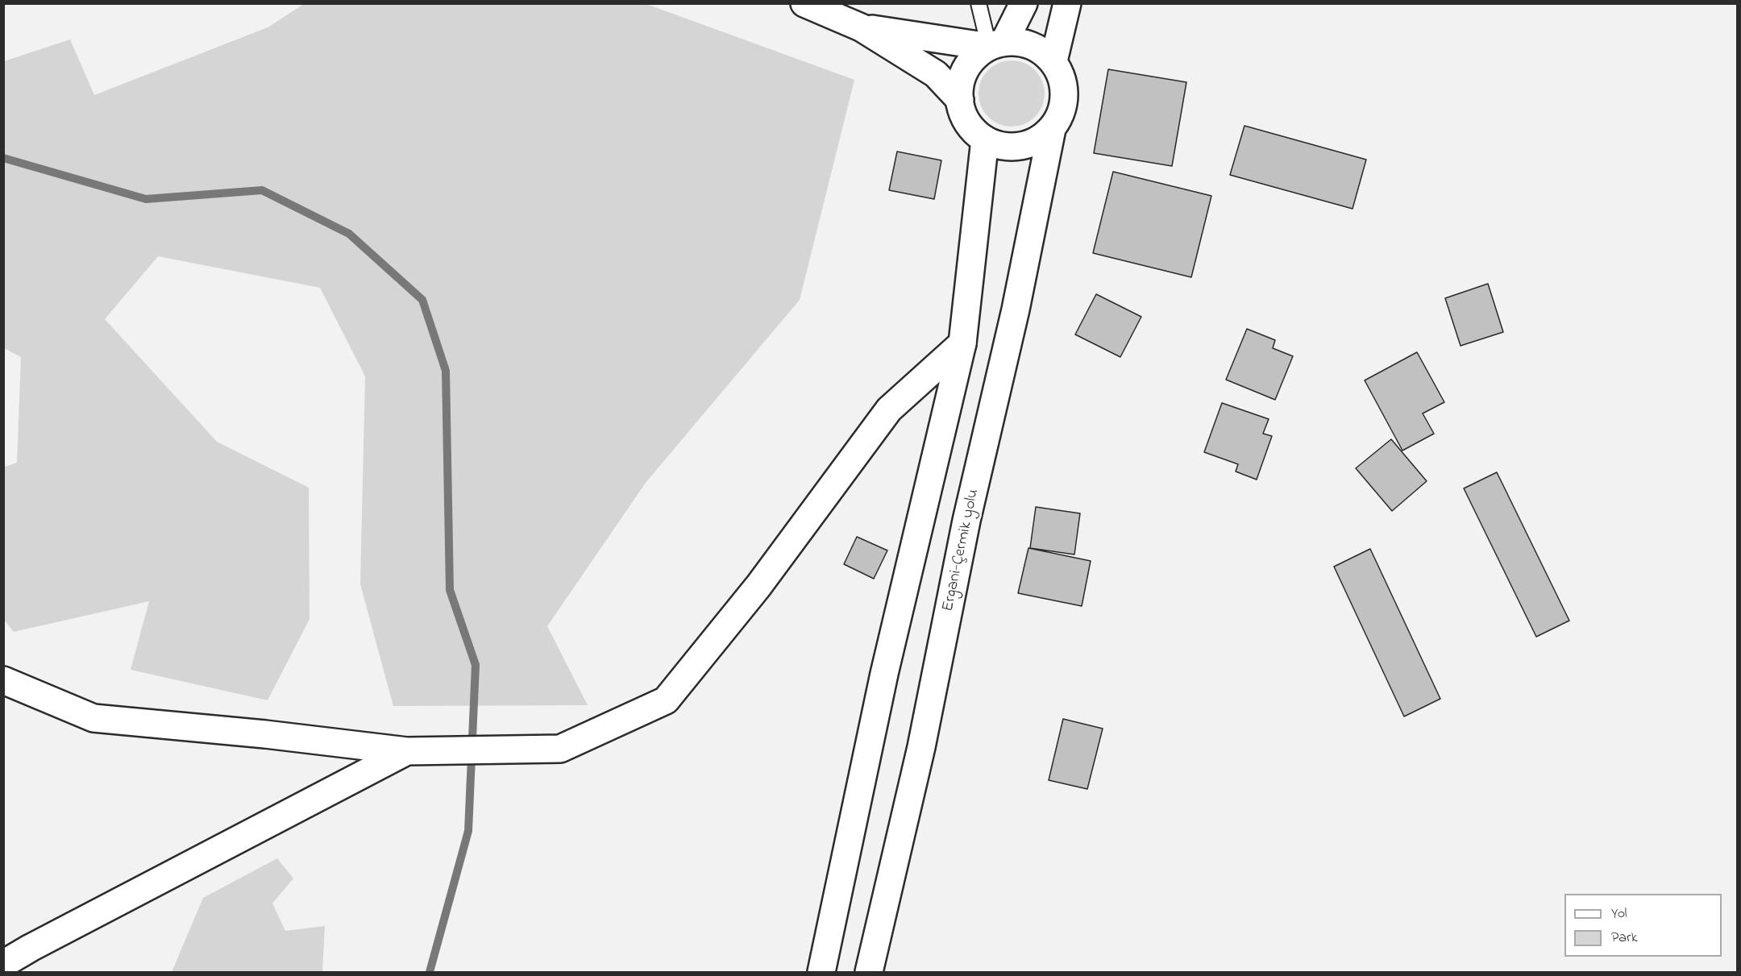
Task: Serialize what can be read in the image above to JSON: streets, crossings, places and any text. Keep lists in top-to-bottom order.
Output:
{
  "streets": {
    "main road": ["Ergani-Çermik yolu"]
  },
  "legend": ["Yol", "Park"]
}
